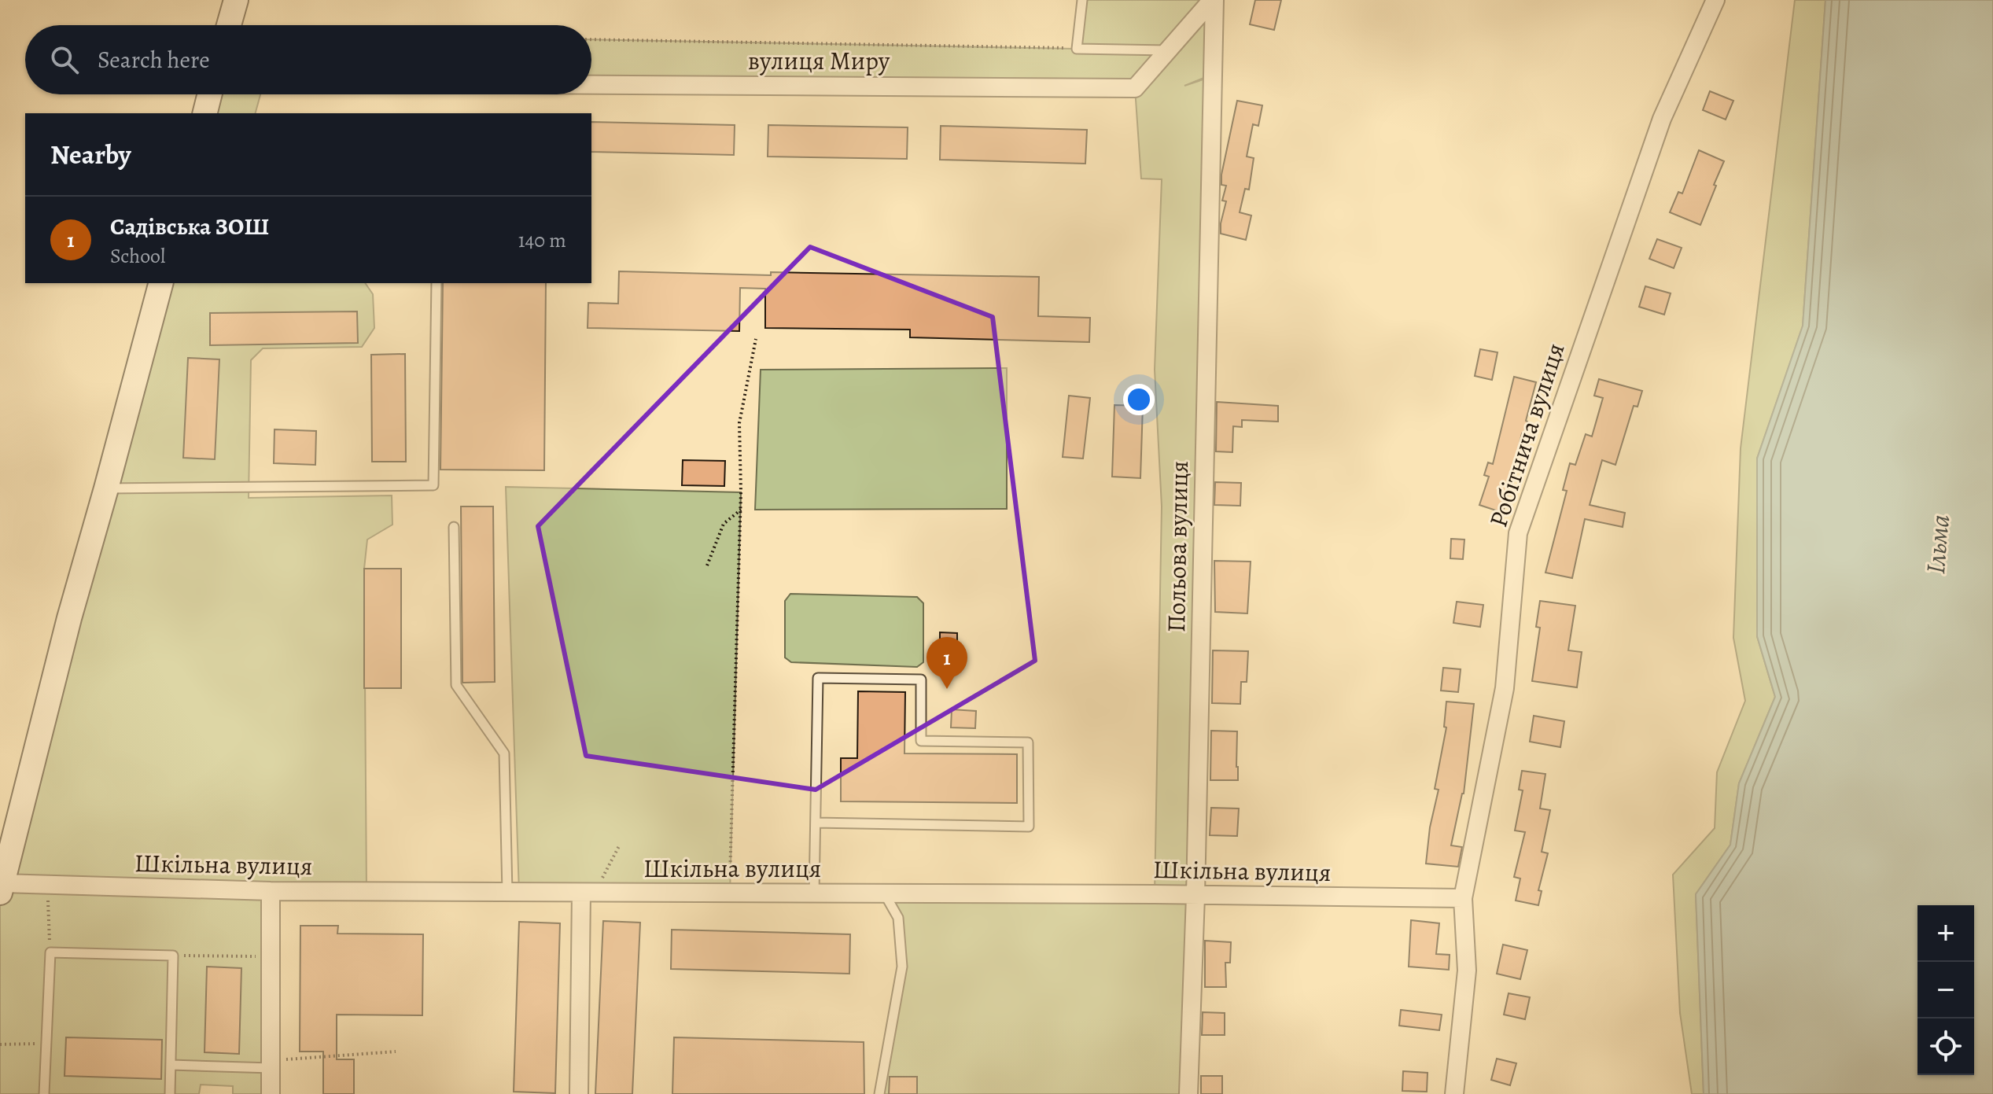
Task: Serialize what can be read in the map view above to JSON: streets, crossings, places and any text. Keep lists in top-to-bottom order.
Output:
{
  "streets": {
    "street": [
      "вулиця Миру",
      "Робітнича вулиця",
      "Польова вулиця",
      "Шкільна вулиця"
    ]
  },
  "crossings": [
    ["вулиця Миру", "Польова вулиця"],
    ["Робітнича вулиця", "Шкільна вулиця"],
    ["Польова вулиця", "Шкільна вулиця"]
  ],
  "water": ["Ільма"],
  "page": {
    "search": "Search here",
    "heading": "Nearby",
    "list": [
      {
        "mark": "1",
        "name": "Садівська ЗОШ",
        "note": "School",
        "value": "140 m"
      }
    ],
    "pins": "1",
    "map_buttons": ["+", "−"]
  }
}
